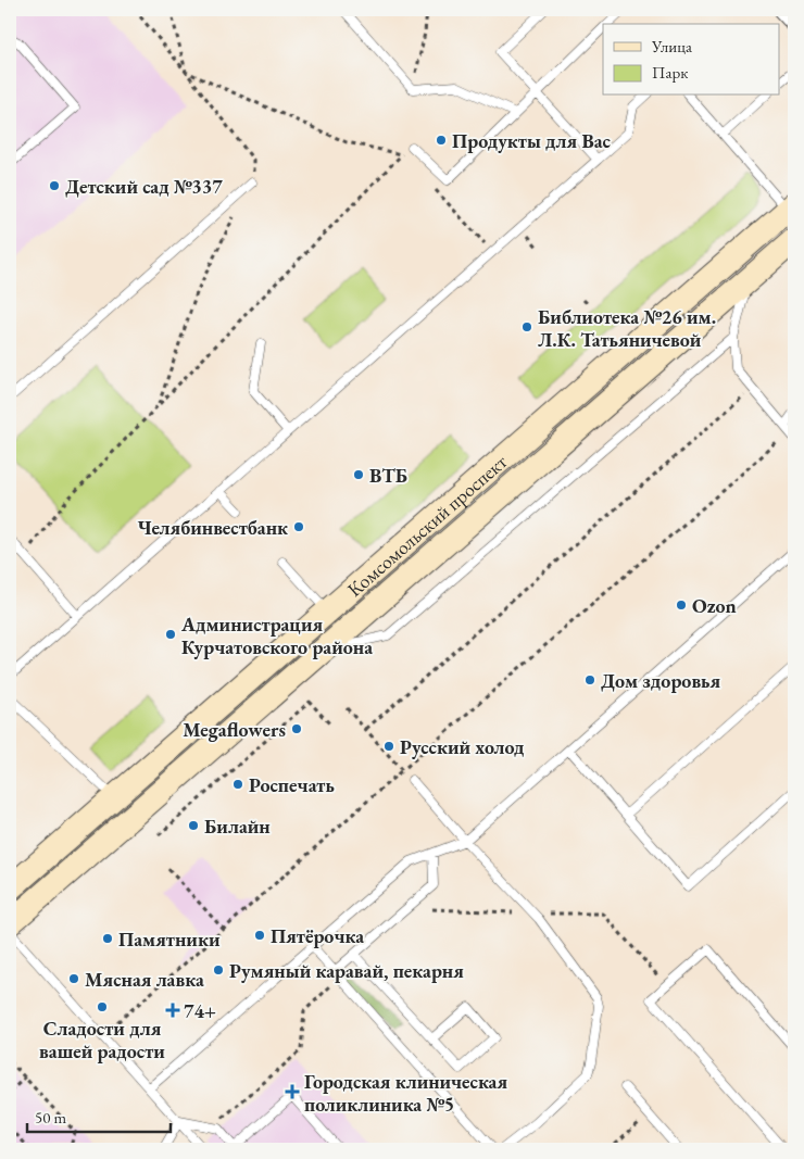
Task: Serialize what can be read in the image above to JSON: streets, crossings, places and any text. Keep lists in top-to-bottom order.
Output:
{
  "streets": {
    "main road": ["Комсомольский проспект"]
  },
  "places": {
    "other": [
      "Продукты для Вас",
      "Детский сад №337",
      "Библиотека №26 им. Л.К. Татьяничевой",
      "ВТБ",
      "Челябинвестбанк",
      "Ozon",
      "Администрация Курчатовского района",
      "Дом здоровья",
      "Megaflowers",
      "Русский холод",
      "Роспечать",
      "Билайн",
      "Пятёрочка",
      "Памятники",
      "Румяный каравай, пекарня",
      "Мясная лавка",
      "Сладости для вашей радости"
    ],
    "health": ["74+", "Городская клиническая поликлиника №5"]
  },
  "legend": ["Улица", "Парк"],
  "scale_bar": "50 m"
}
